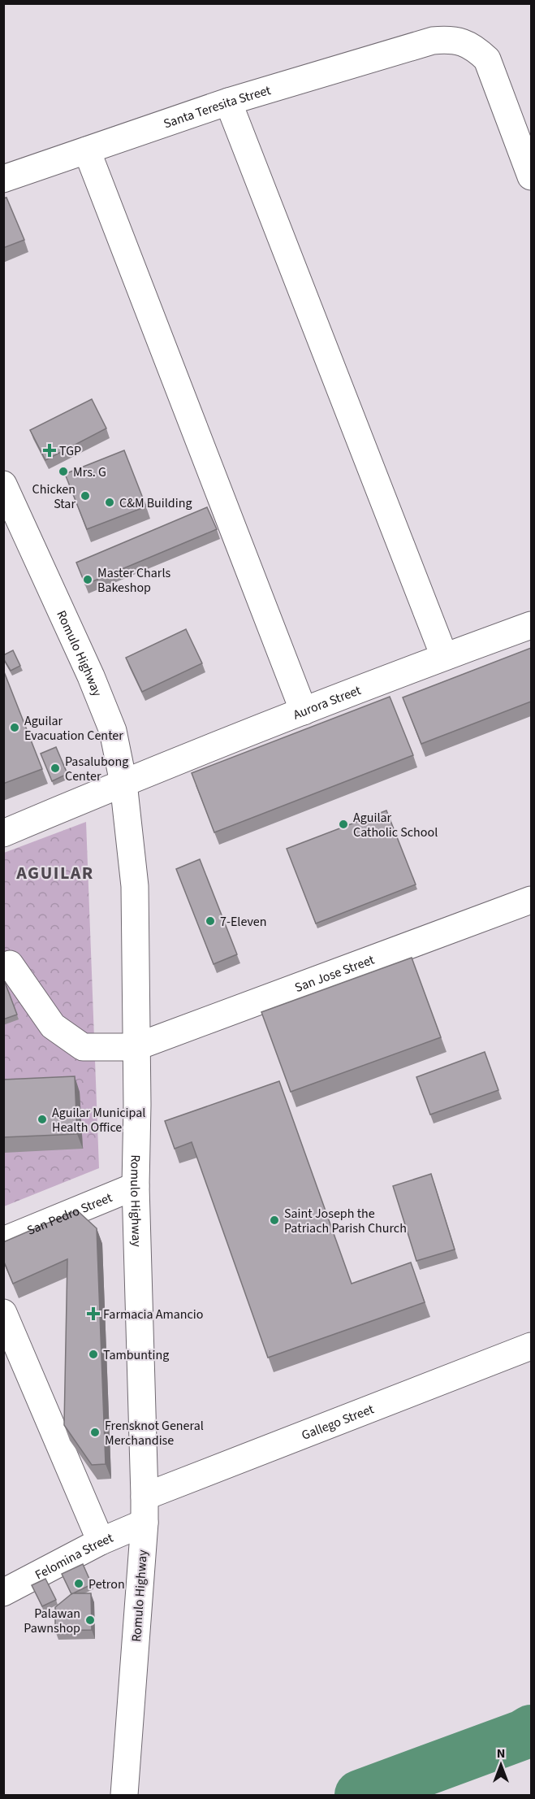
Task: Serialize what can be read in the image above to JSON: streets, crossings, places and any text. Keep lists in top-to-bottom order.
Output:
{
  "streets": {
    "main road": [
      "Santa Teresita Street",
      "Romulo Highway",
      "Aurora Street",
      "San Jose Street",
      "San Pedro Street",
      "Gallego Street",
      "Felomina Street"
    ]
  },
  "crossings": [
    ["Romulo Highway", "Aurora Street"],
    ["Romulo Highway", "San Jose Street"],
    ["Romulo Highway", "San Pedro Street"],
    ["Romulo Highway", "Gallego Street"],
    ["Romulo Highway", "Felomina Street"]
  ],
  "districts": ["AGUILAR"],
  "places": {
    "health": ["TGP", "Farmacia Amancio"],
    "other": [
      "Mrs. G",
      "Chicken Star",
      "C&M Building",
      "Master Charls Bakeshop",
      "Aguilar Evacuation Center",
      "Pasalubong Center",
      "Aguilar Catholic School",
      "7-Eleven",
      "Aguilar Municipal Health Office",
      "Saint Joseph the Patriach Parish Church",
      "Tambunting",
      "Frensknot General Merchandise",
      "Petron",
      "Palawan Pawnshop"
    ]
  },
  "north": "top"
}
